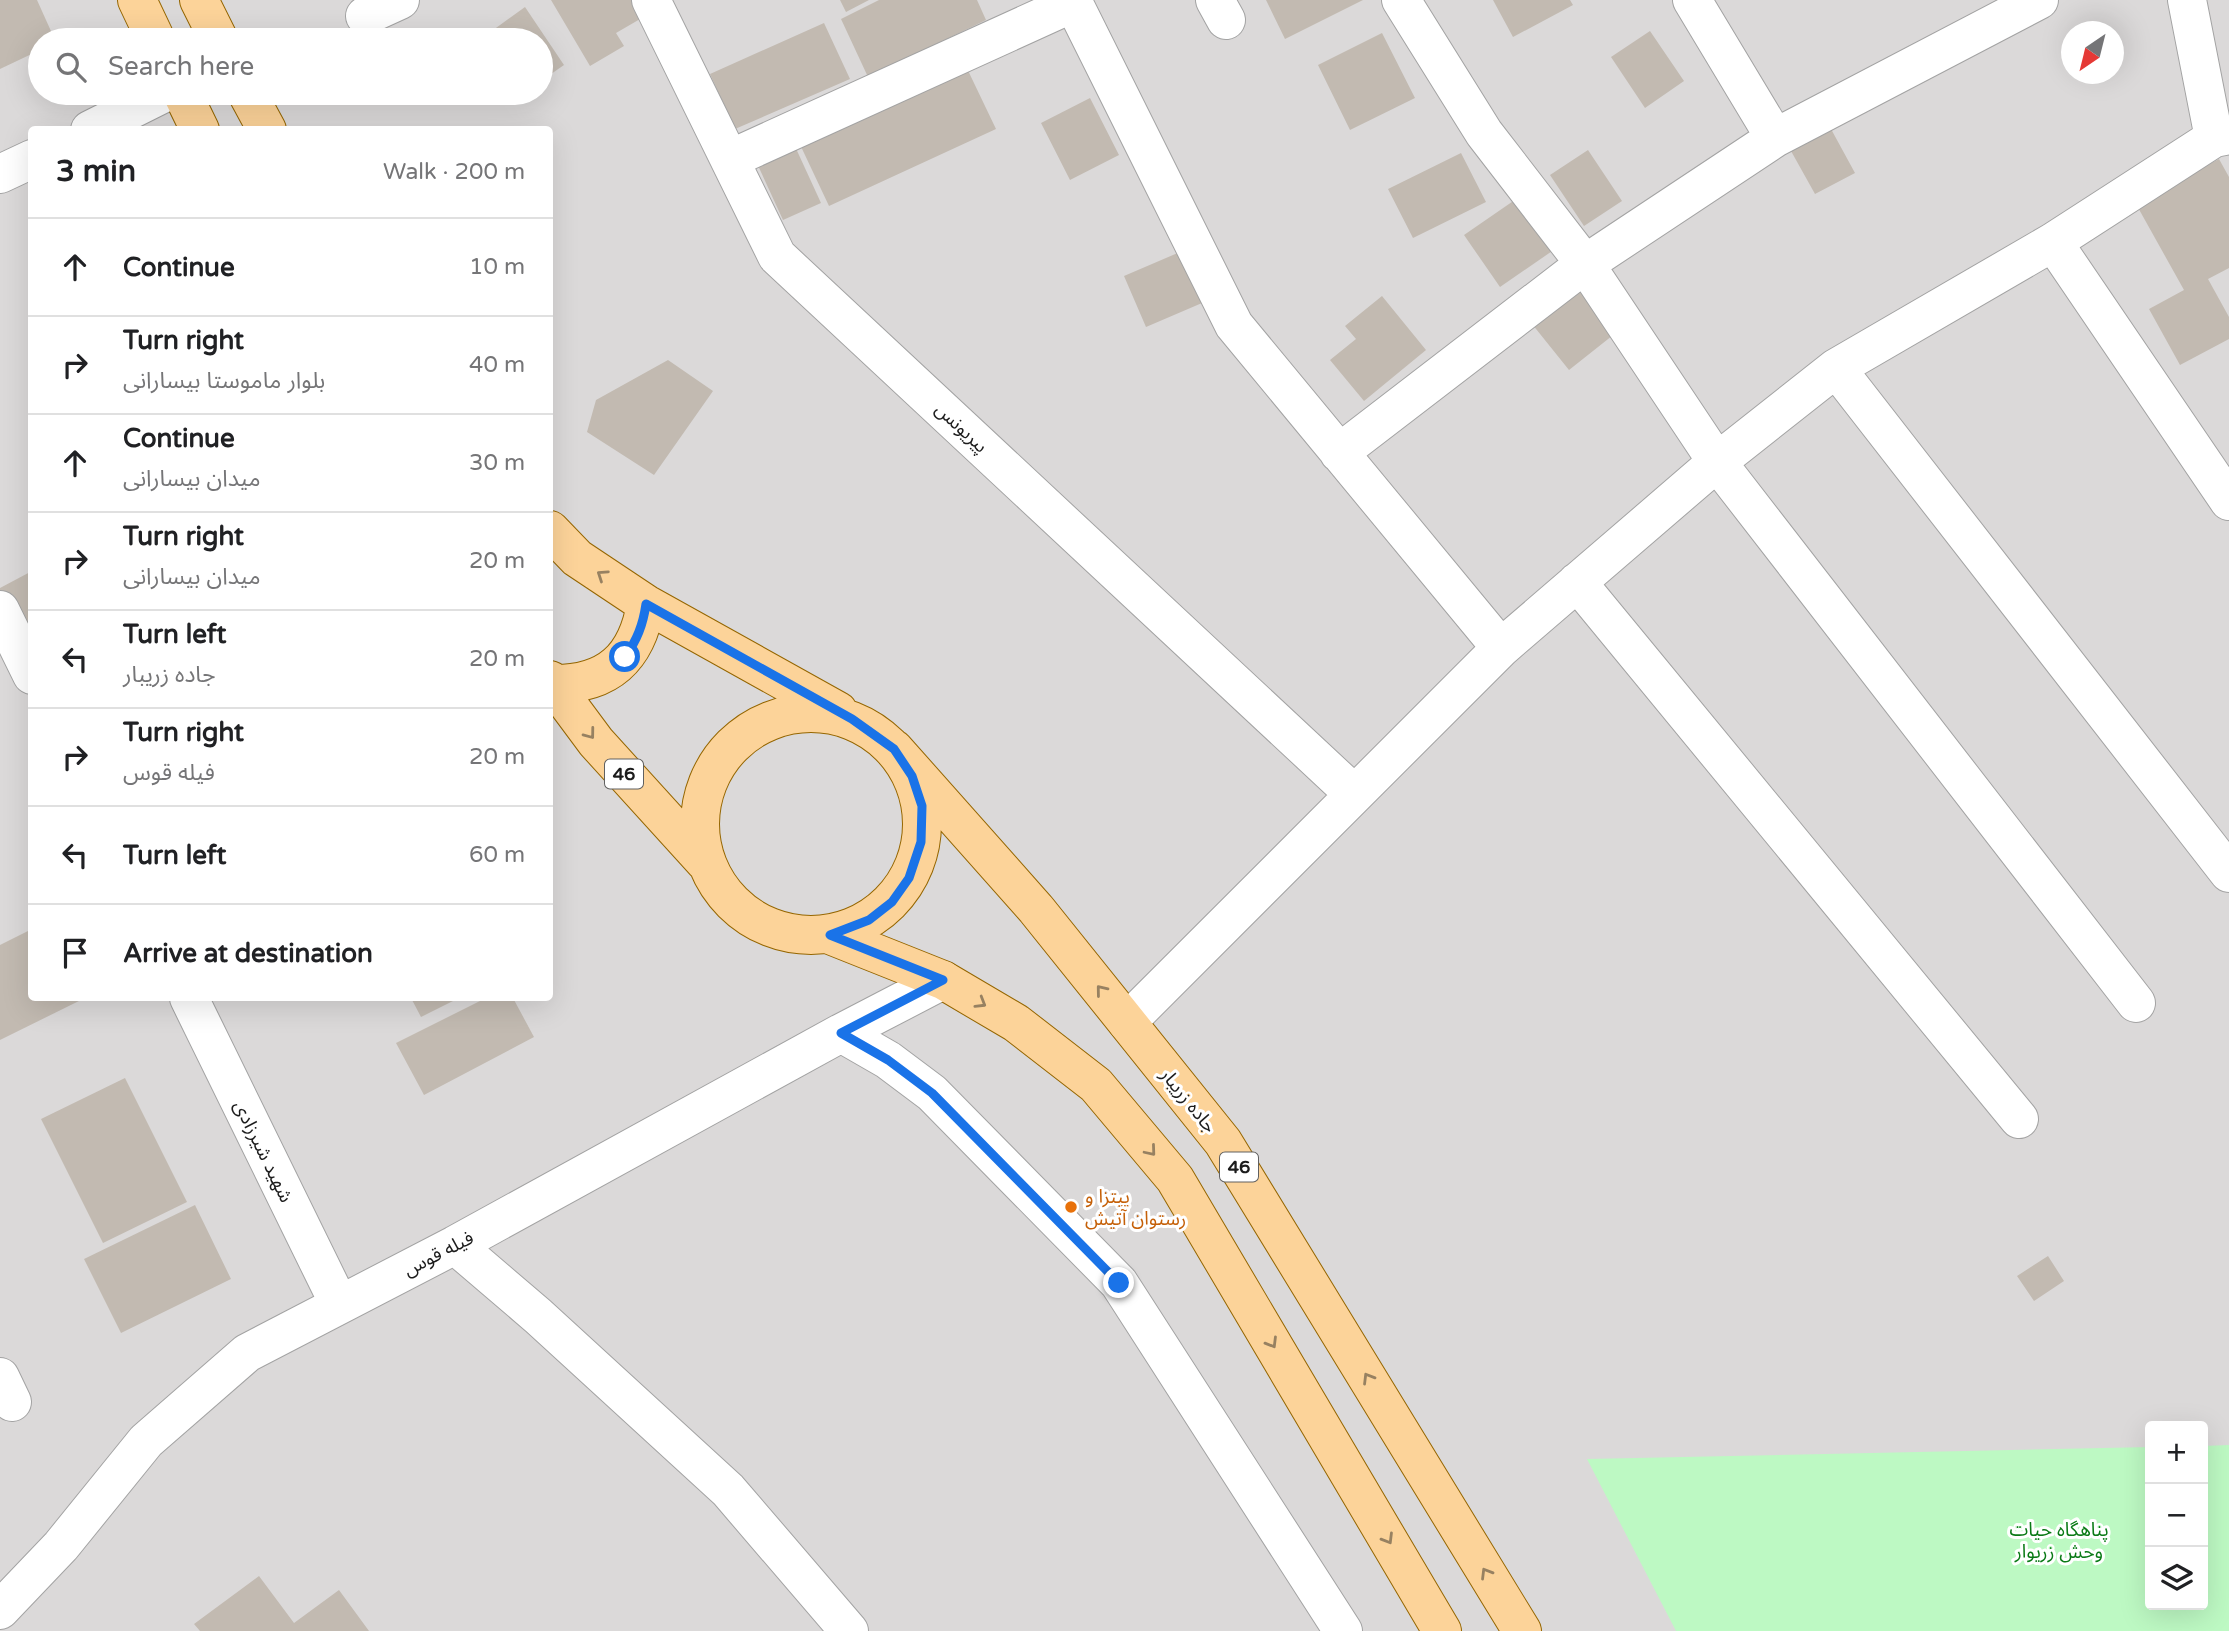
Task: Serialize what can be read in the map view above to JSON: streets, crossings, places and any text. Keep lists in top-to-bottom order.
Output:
{
  "streets": {
    "main road": ["46", "جاده زریبار"],
    "street": ["پیریونس", "شهید شیرزادی", "فیله قوس"]
  },
  "crossings": [
    ["46", "جاده زریبار"],
    ["46", "فیله قوس"],
    ["شهید شیرزادی", "فیله قوس"]
  ],
  "parks": ["پناهگاه حیات وحش زریوار"],
  "places": ["پیتزا و رستوان آتیش"],
  "north": "bottom left",
  "page": {
    "search": "Search here",
    "heading": ["3 min", "Walk · 200 m"],
    "list": [
      ["Continue", "10 m"],
      ["Turn right", "بلوار ماموستا بیسارانی", "40 m"],
      ["Continue", "میدان بیسارانی", "30 m"],
      ["Turn right", "میدان بیسارانی", "20 m"],
      ["Turn left", "جاده زریبار", "20 m"],
      ["Turn right", "فیله قوس", "20 m"],
      ["Turn left", "60 m"],
      "Arrive at destination"
    ],
    "map_buttons": ["+", "−"]
  }
}
